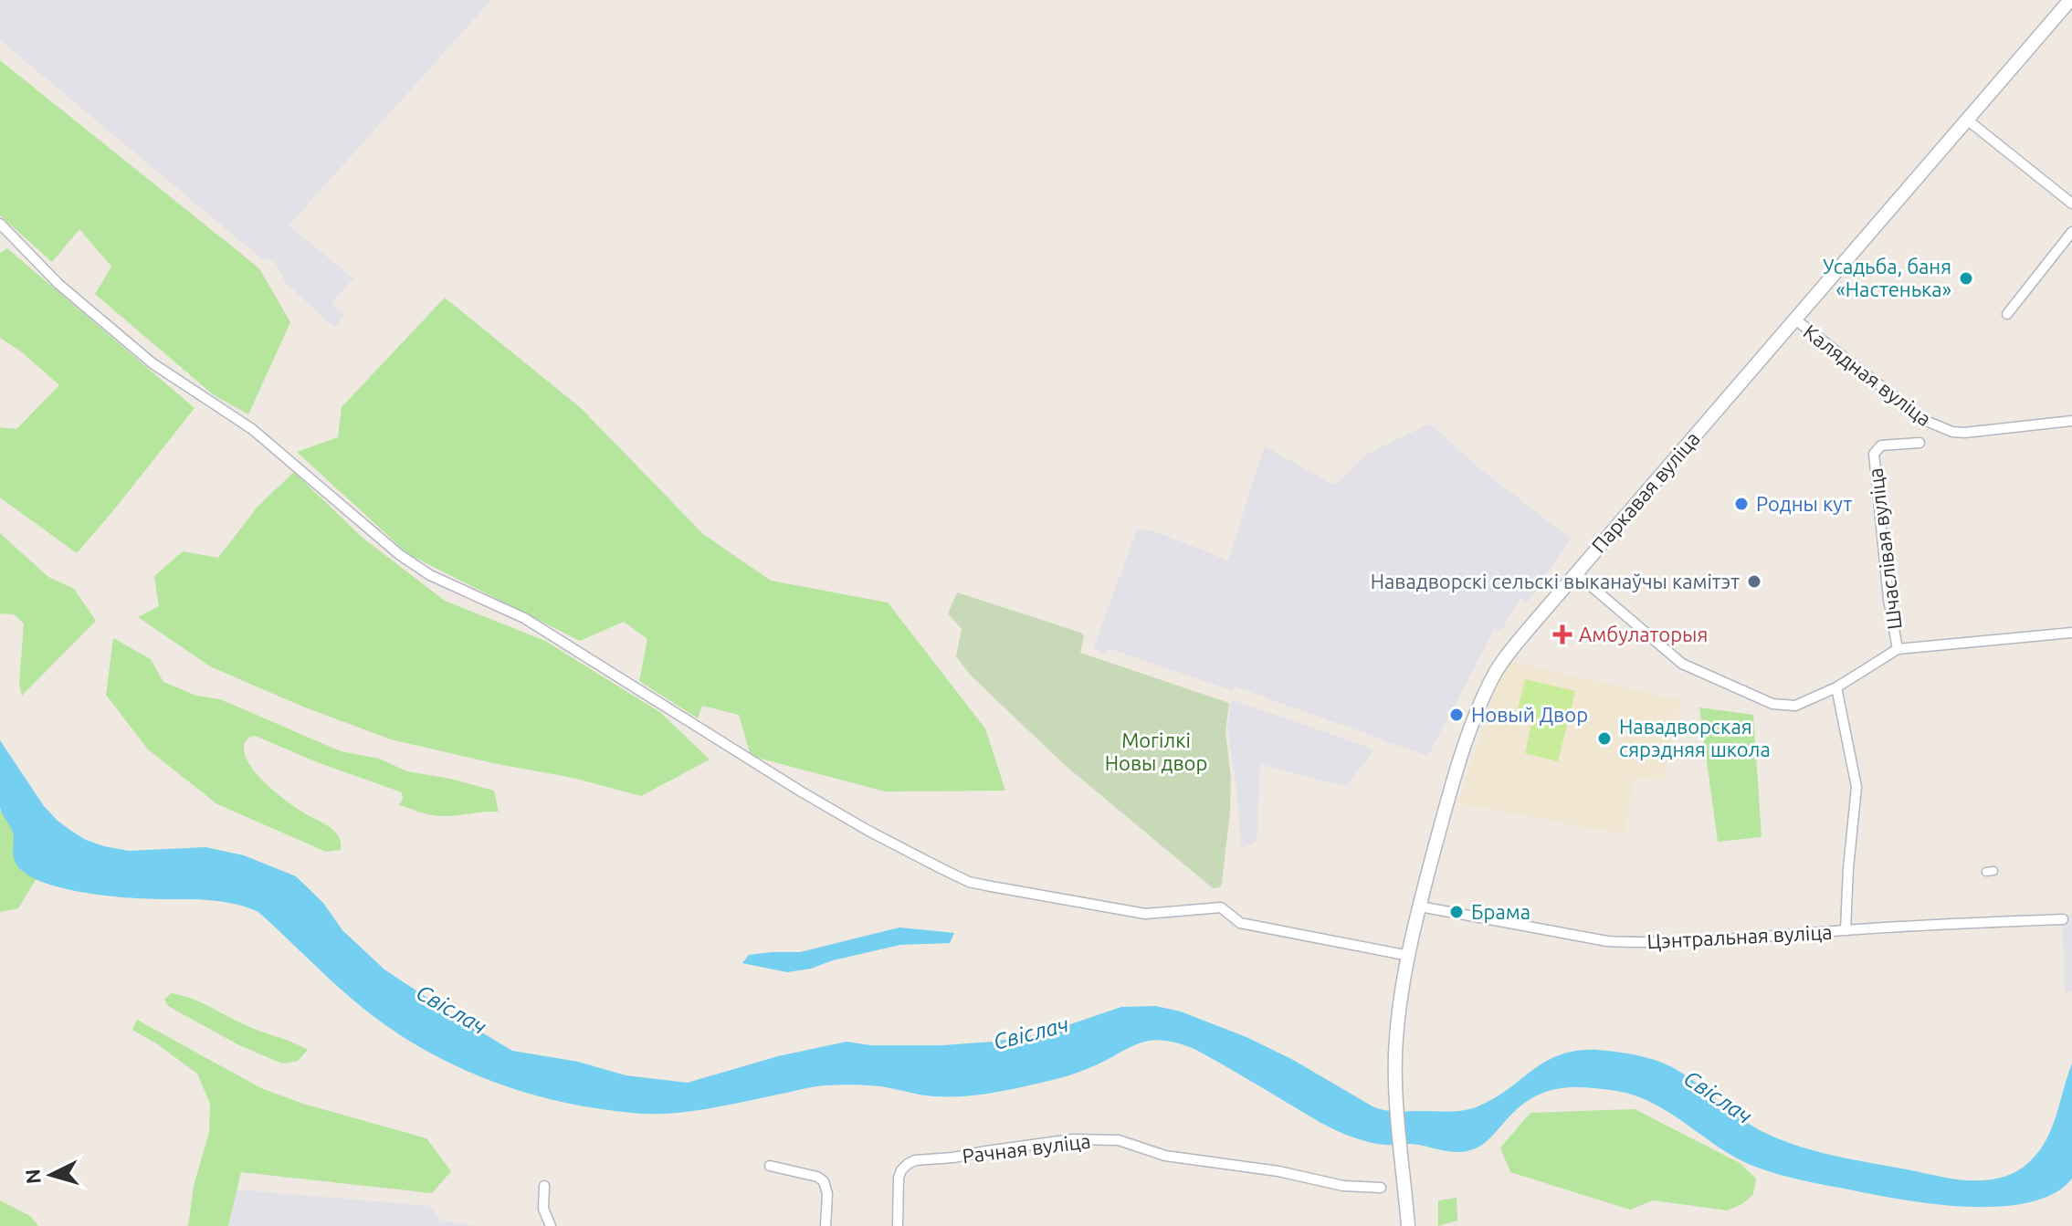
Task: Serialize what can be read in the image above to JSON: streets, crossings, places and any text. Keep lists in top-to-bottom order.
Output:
{
  "streets": {
    "main road": ["Паркавая вуліца"],
    "street": [
      "Калядная вуліца",
      "Шчаслівая вуліца",
      "Цэнтральная вуліца",
      "Рачная вуліца"
    ]
  },
  "crossings": [
    ["Калядная вуліца", "Паркавая вуліца"],
    ["Паркавая вуліца", "Цэнтральная вуліца"]
  ],
  "water": ["Свіслач"],
  "parks": ["Могілкі Новы двор"],
  "places": {
    "other": [
      "Усадьба, баня «Настенька»",
      "Родны кут",
      "Навадворскі сельскі выканаўчы камітэт",
      "Новый Двор",
      "Навадворская сярэдняя школа",
      "Брама"
    ],
    "health": ["Амбулаторыя"]
  },
  "north": "left"
}
